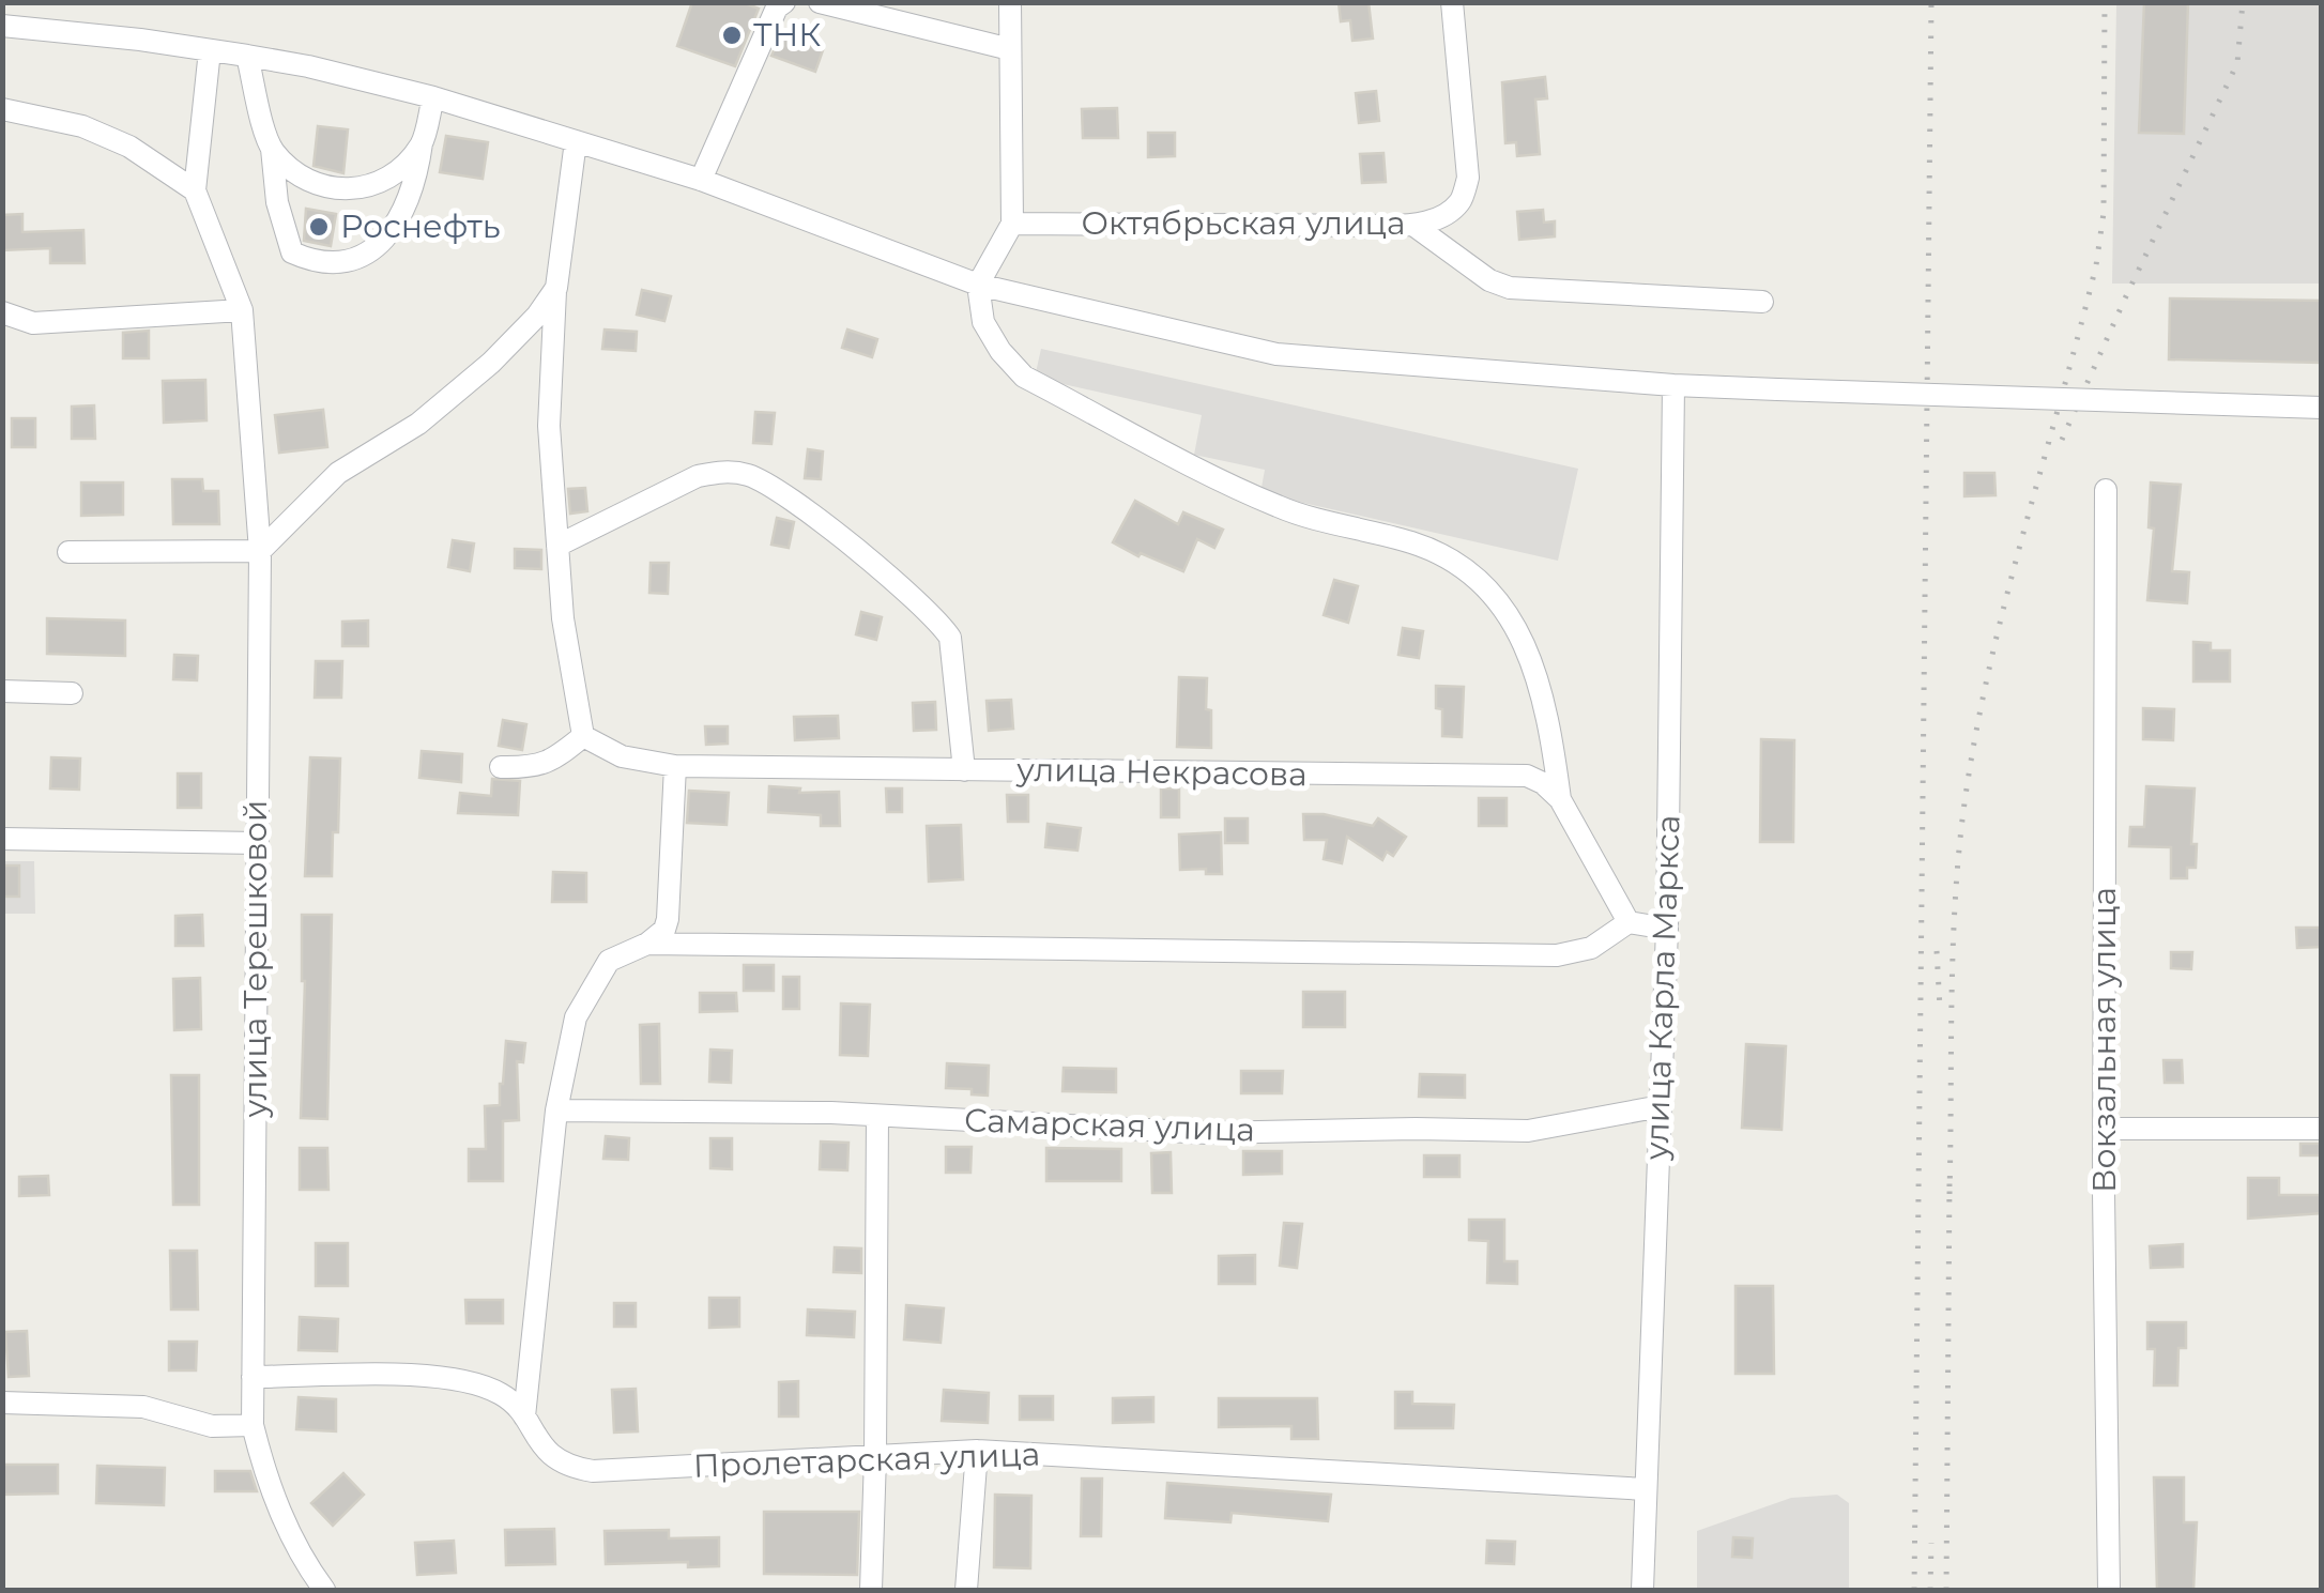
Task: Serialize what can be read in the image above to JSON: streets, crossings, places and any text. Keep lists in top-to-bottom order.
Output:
{
  "streets": {
    "street": [
      "Октябрьская улица",
      "улица Некрасова",
      "улица Терешковой",
      "улица Карла Маркса",
      "Вокзальная улица",
      "Самарская улица",
      "Пролетарская улица"
    ]
  },
  "crossings": [
    ["улица Терешковой", "Пролетарская улица"],
    ["улица Карла Маркса", "Самарская улица"],
    ["улица Карла Маркса", "Пролетарская улица"]
  ],
  "places": ["ТНК", "Роснефть"]
}
